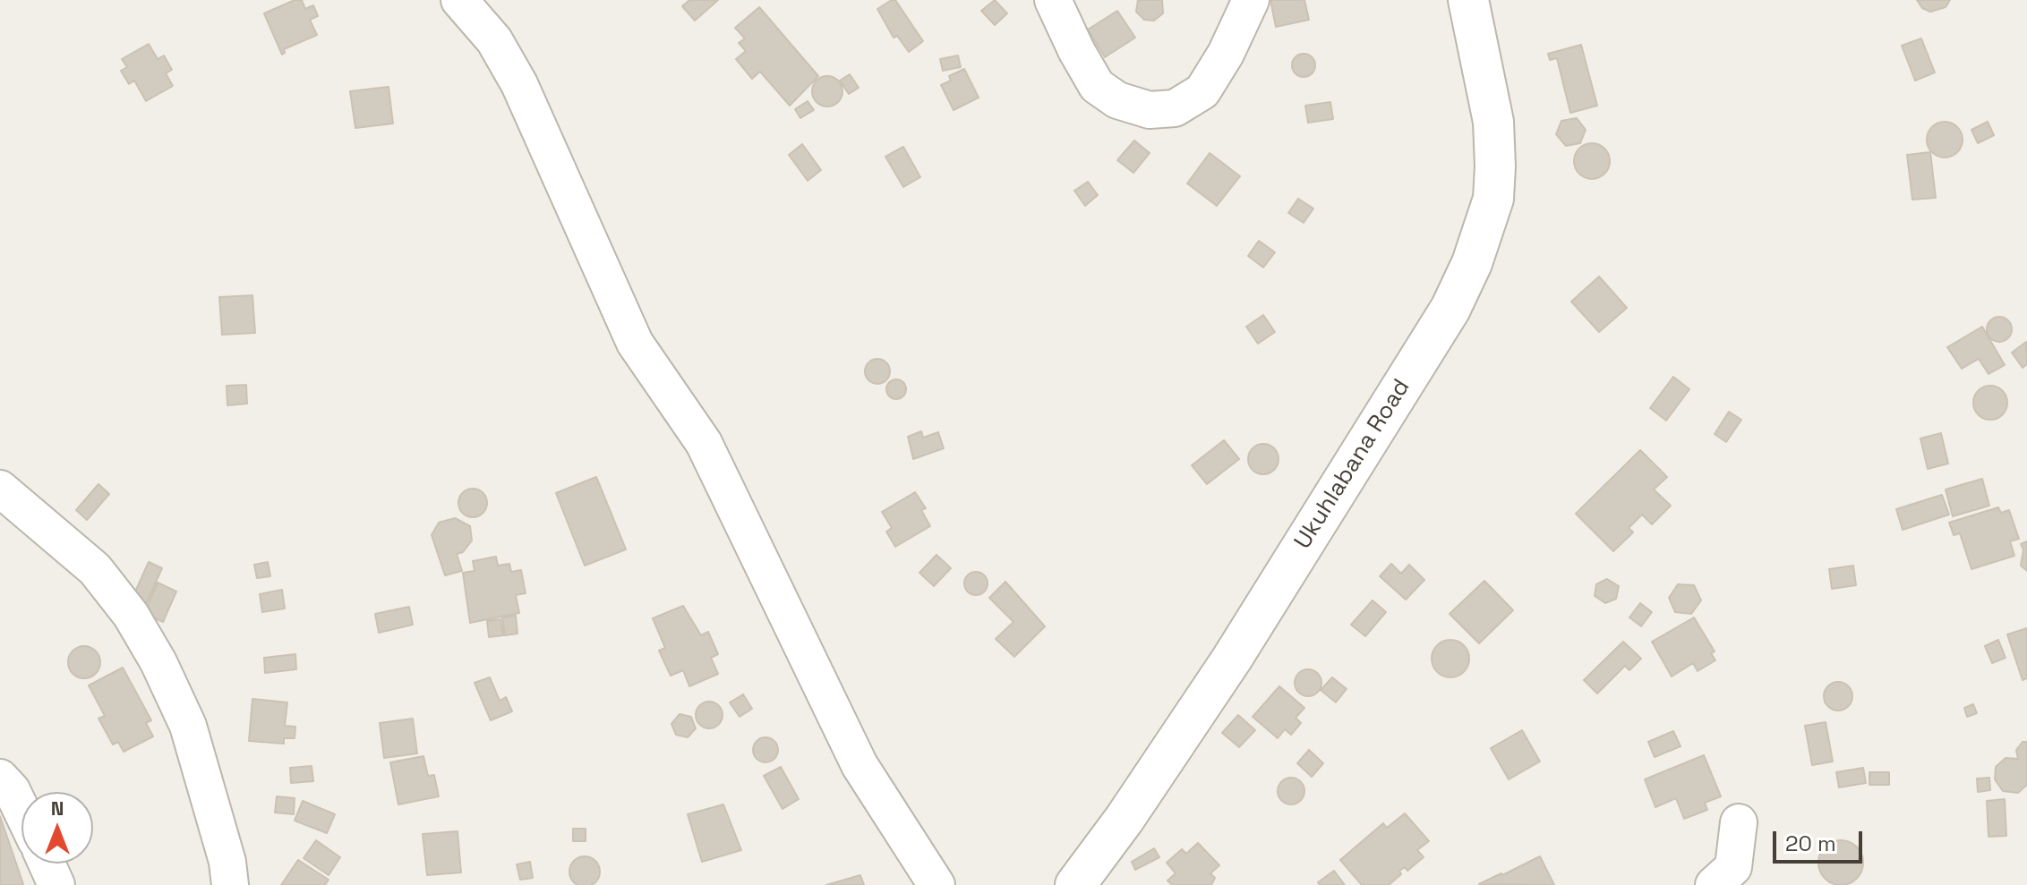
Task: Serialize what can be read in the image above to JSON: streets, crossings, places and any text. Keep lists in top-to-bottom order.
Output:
{
  "streets": {
    "street": ["Ukuhlabana Road"]
  },
  "scale_bar": "20 m",
  "north": "top"
}
